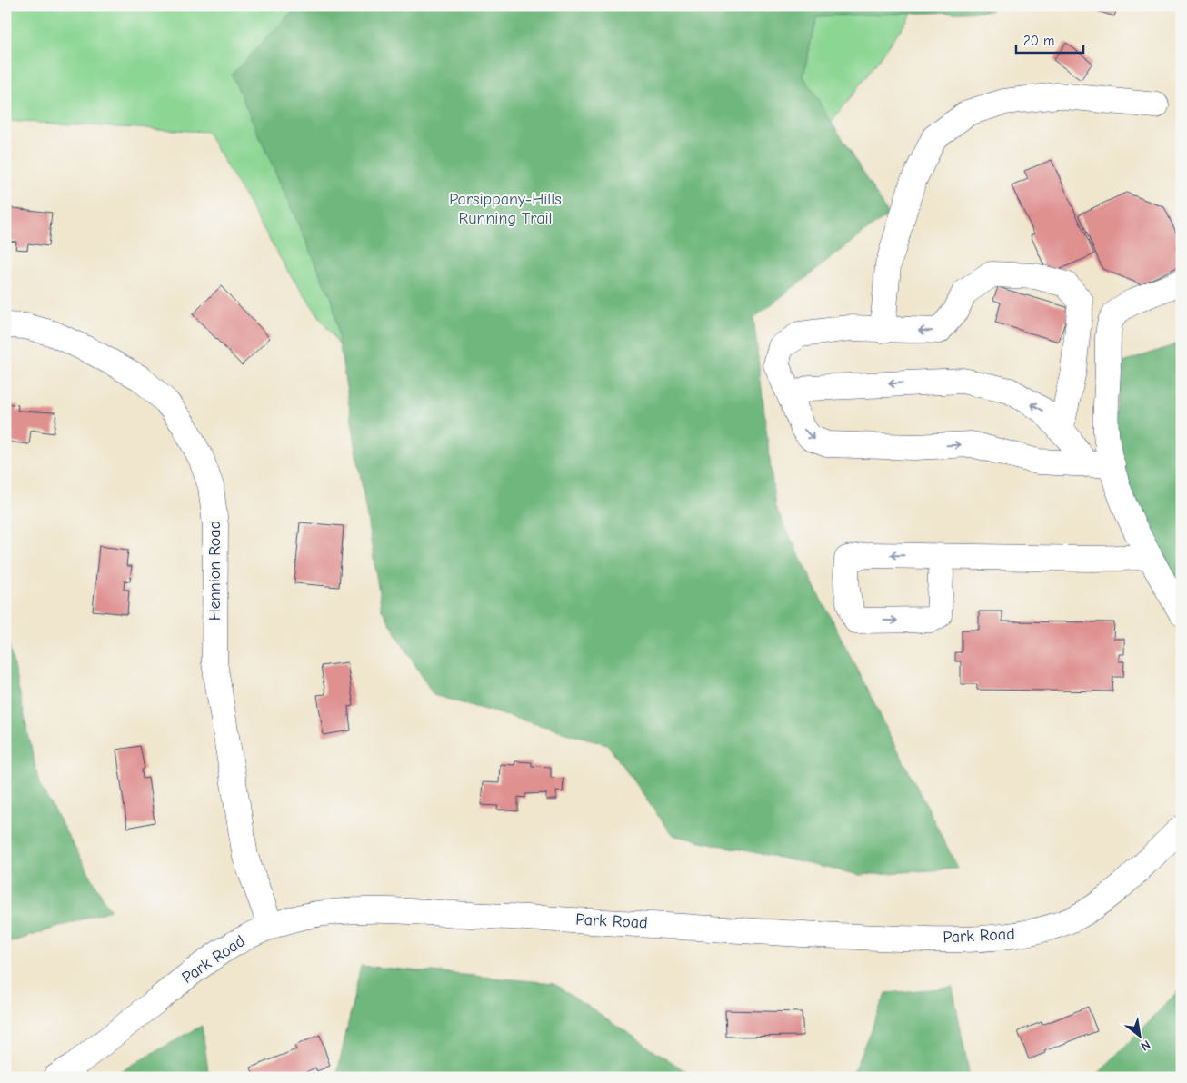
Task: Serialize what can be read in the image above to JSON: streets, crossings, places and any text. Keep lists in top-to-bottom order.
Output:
{
  "streets": {
    "street": ["Hennion Road", "Park Road"]
  },
  "crossings": [
    ["Hennion Road", "Park Road"]
  ],
  "parks": ["Parsippany-Hills Running Trail"],
  "scale_bar": "20 m",
  "north": "bottom right"
}
